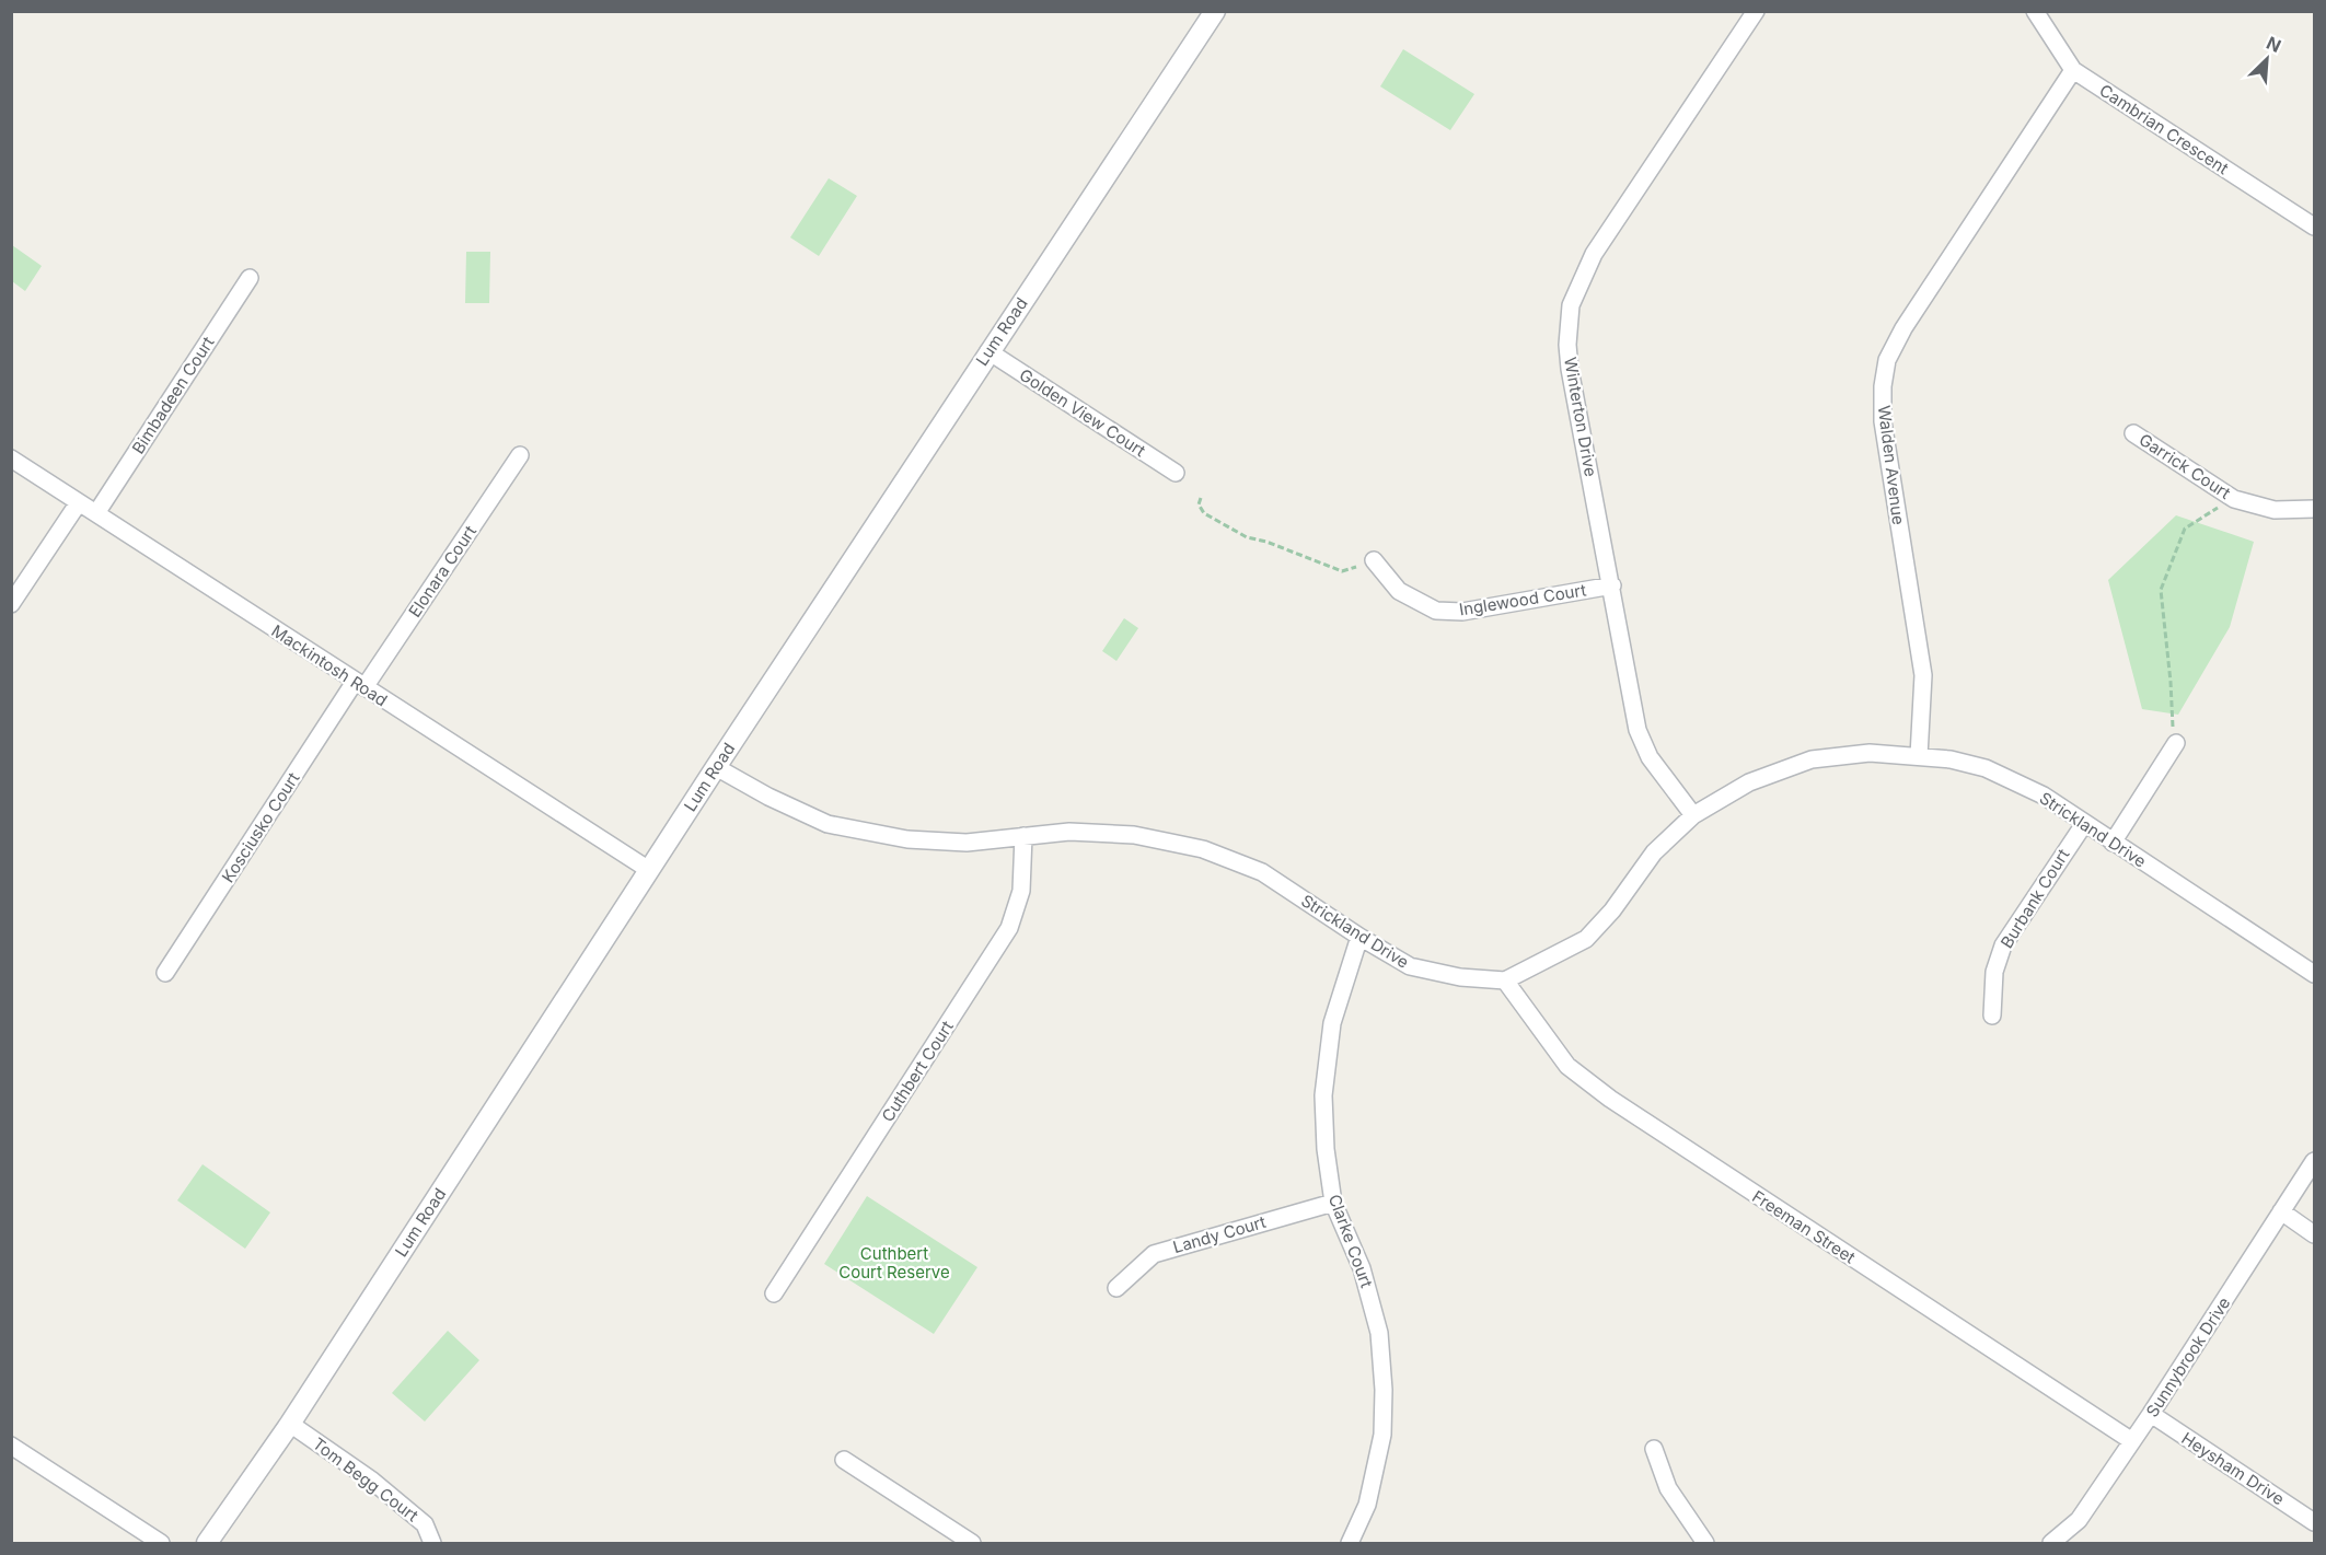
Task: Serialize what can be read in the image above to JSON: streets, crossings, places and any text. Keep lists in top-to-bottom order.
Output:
{
  "streets": {
    "street": [
      "Cambrian Crescent",
      "Lum Road",
      "Bimbadeen Court",
      "Golden View Court",
      "Winterton Drive",
      "Walden Avenue",
      "Garrick Court",
      "Elonara Court",
      "Inglewood Court",
      "Mackintosh Road",
      "Kosciusko Court",
      "Strickland Drive",
      "Burbank Court",
      "Cuthbert Court",
      "Freeman Street",
      "Landy Court",
      "Clarke Court",
      "Sunnybrook Drive",
      "Heysham Drive",
      "Tom Begg Court"
    ]
  },
  "crossings": [
    ["Cambrian Crescent", "Walden Avenue"],
    ["Lum Road", "Golden View Court"],
    ["Lum Road", "Mackintosh Road"],
    ["Lum Road", "Strickland Drive"],
    ["Lum Road", "Tom Begg Court"],
    ["Bimbadeen Court", "Mackintosh Road"],
    ["Winterton Drive", "Inglewood Court"],
    ["Winterton Drive", "Strickland Drive"],
    ["Walden Avenue", "Strickland Drive"],
    ["Elonara Court", "Mackintosh Road"],
    ["Elonara Court", "Kosciusko Court"],
    ["Mackintosh Road", "Kosciusko Court"],
    ["Strickland Drive", "Burbank Court"],
    ["Strickland Drive", "Cuthbert Court"],
    ["Strickland Drive", "Freeman Street"],
    ["Strickland Drive", "Clarke Court"],
    ["Freeman Street", "Sunnybrook Drive"],
    ["Landy Court", "Clarke Court"],
    ["Sunnybrook Drive", "Heysham Drive"]
  ],
  "parks": ["Cuthbert Court Reserve"],
  "north": "top right"
}
